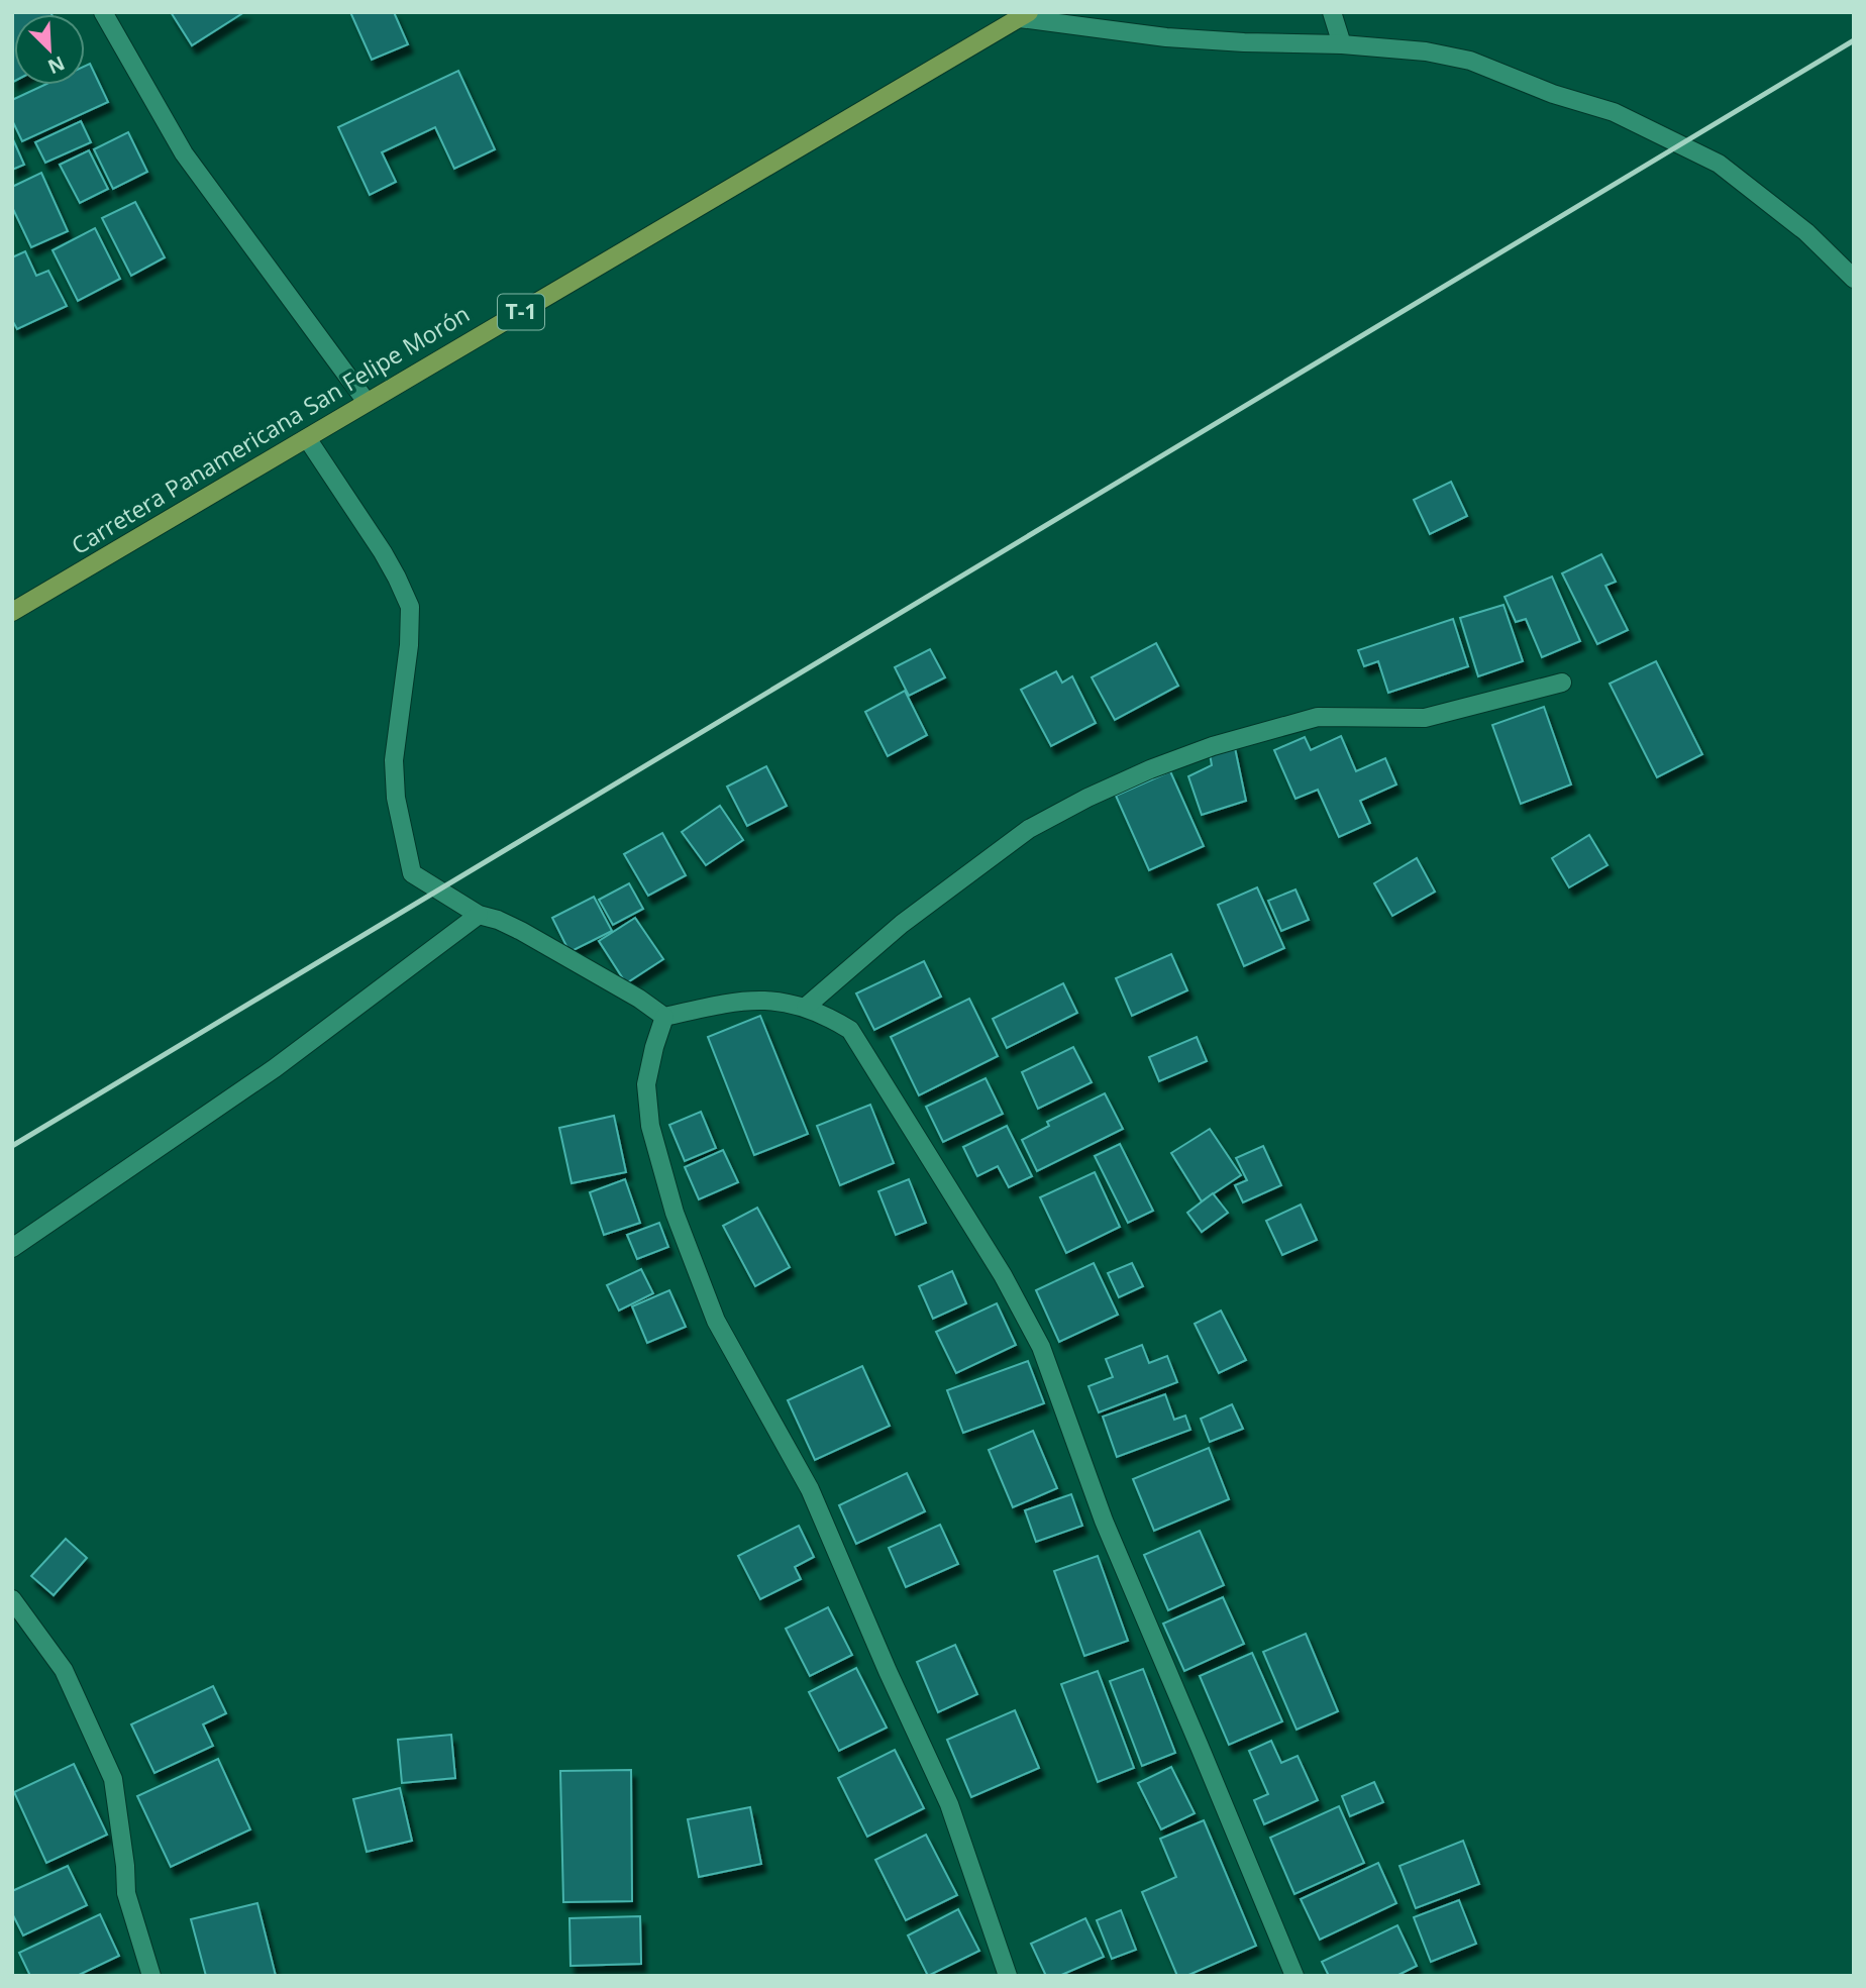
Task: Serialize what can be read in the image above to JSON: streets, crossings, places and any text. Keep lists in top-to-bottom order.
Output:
{
  "streets": {
    "main road": ["T-1", "Carretera Panamericana San Felipe Morón"]
  },
  "north": "bottom right"
}
